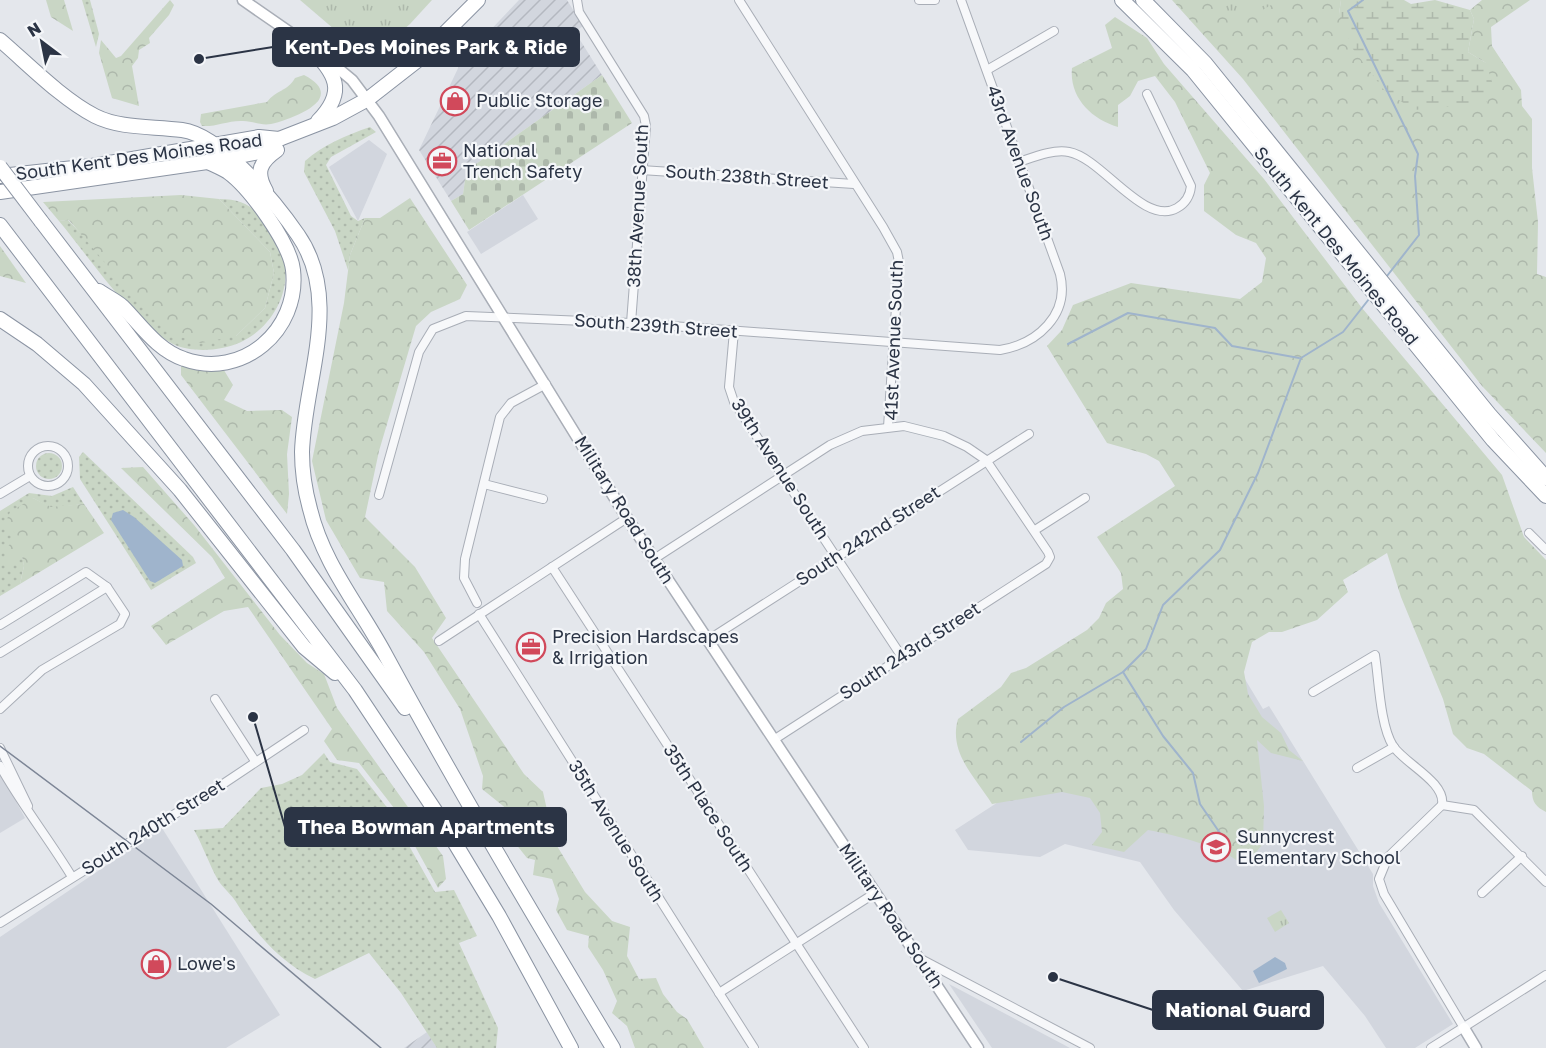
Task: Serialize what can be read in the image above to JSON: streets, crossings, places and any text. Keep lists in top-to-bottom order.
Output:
{
  "streets": {
    "highway": ["South Kent Des Moines Road"],
    "main road": ["Military Road South"],
    "street": [
      "43rd Avenue South",
      "South 238th Street",
      "38th Avenue South",
      "South 239th Street",
      "41st Avenue South",
      "39th Avenue South",
      "South 242nd Street",
      "South 243rd Street",
      "35th Place South",
      "South 240th Street",
      "35th Avenue South"
    ]
  },
  "crossings": [
    ["South Kent Des Moines Road", "Military Road South"],
    ["43rd Avenue South", "South 239th Street"],
    ["South 238th Street", "38th Avenue South"],
    ["South 238th Street", "41st Avenue South"],
    ["38th Avenue South", "South 239th Street"],
    ["South 239th Street", "41st Avenue South"],
    ["South 239th Street", "39th Avenue South"],
    ["South 239th Street", "Military Road South"],
    ["41st Avenue South", "South 242nd Street"],
    ["41st Avenue South", "South 243rd Street"],
    ["39th Avenue South", "South 242nd Street"],
    ["39th Avenue South", "South 243rd Street"],
    ["Military Road South", "South 242nd Street"],
    ["Military Road South", "South 243rd Street"]
  ],
  "places": {
    "other": ["Kent-Des Moines Park & Ride", "Thea Bowman Apartments", "National Guard"],
    "shop": ["Public Storage", "Lowe's"],
    "office": ["National Trench Safety", "Precision Hardscapes & Irrigation"],
    "school or university": ["Sunnycrest Elementary School"]
  },
  "north": "top left"
}
